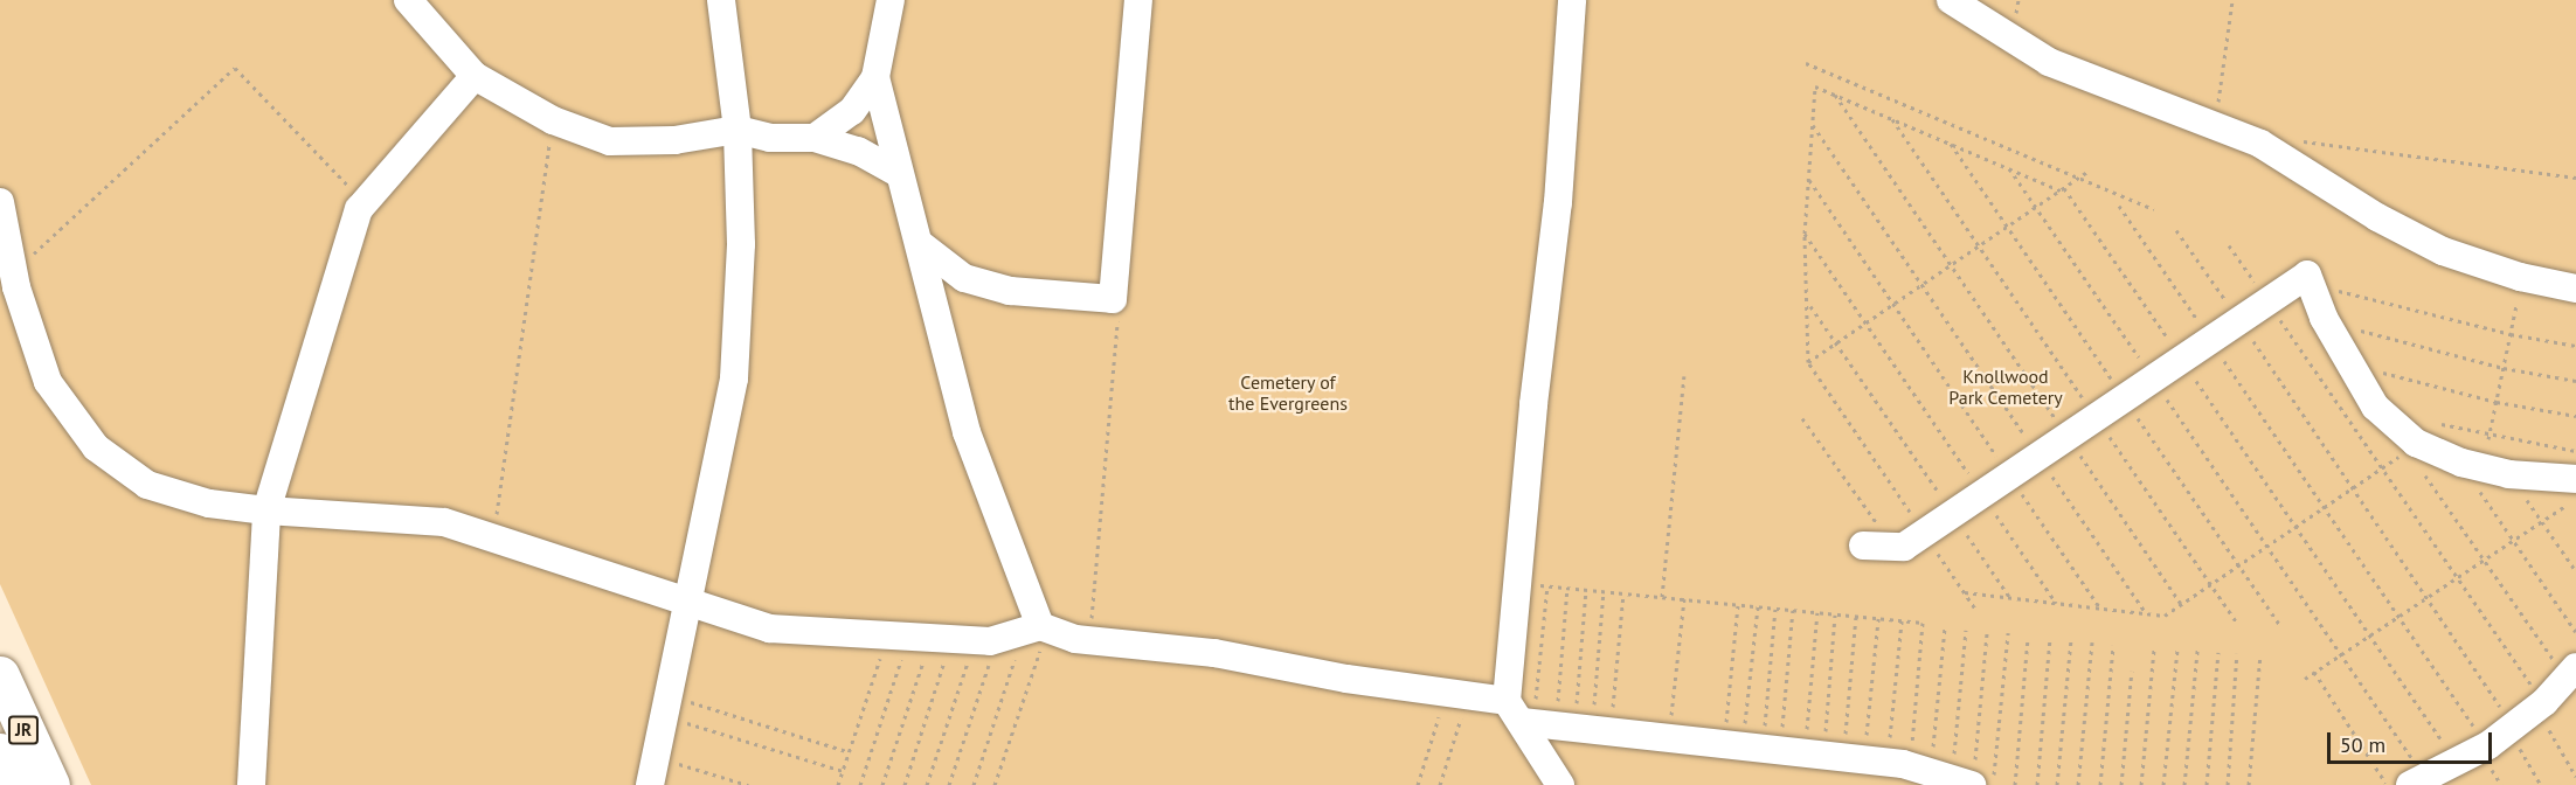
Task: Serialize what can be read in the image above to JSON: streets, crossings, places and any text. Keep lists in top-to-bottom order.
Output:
{
  "streets": {
    "highway": ["JR"]
  },
  "parks": ["Knollwood Park Cemetery", "Cemetery of the Evergreens"],
  "scale_bar": "50 m"
}
